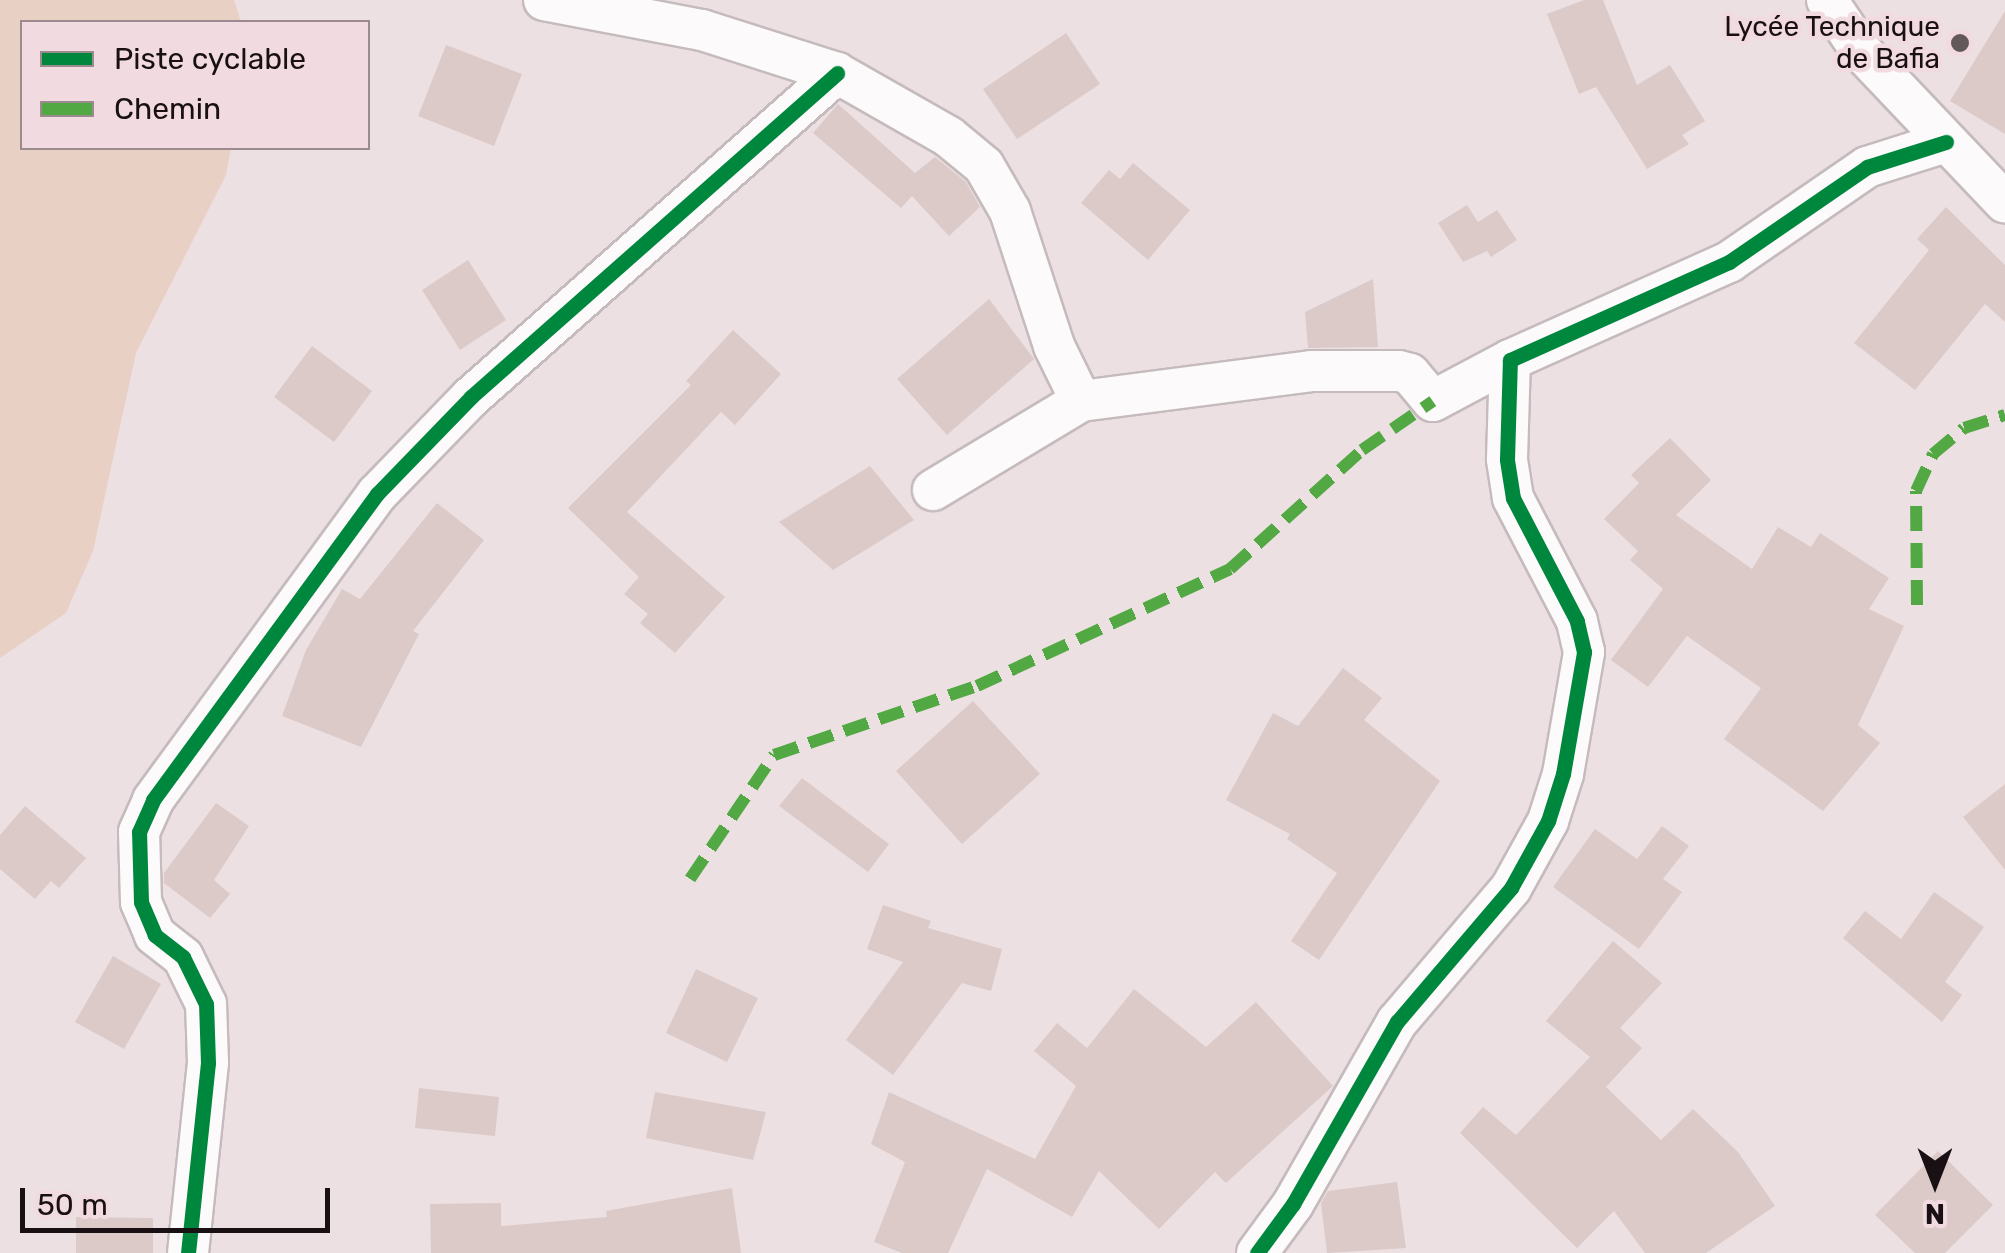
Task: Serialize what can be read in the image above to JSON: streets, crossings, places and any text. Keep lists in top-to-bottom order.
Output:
{
  "places": ["Lycée Technique de Bafia"],
  "legend": ["Piste cyclable", "Chemin"],
  "scale_bar": "50 m",
  "north": "bottom"
}
